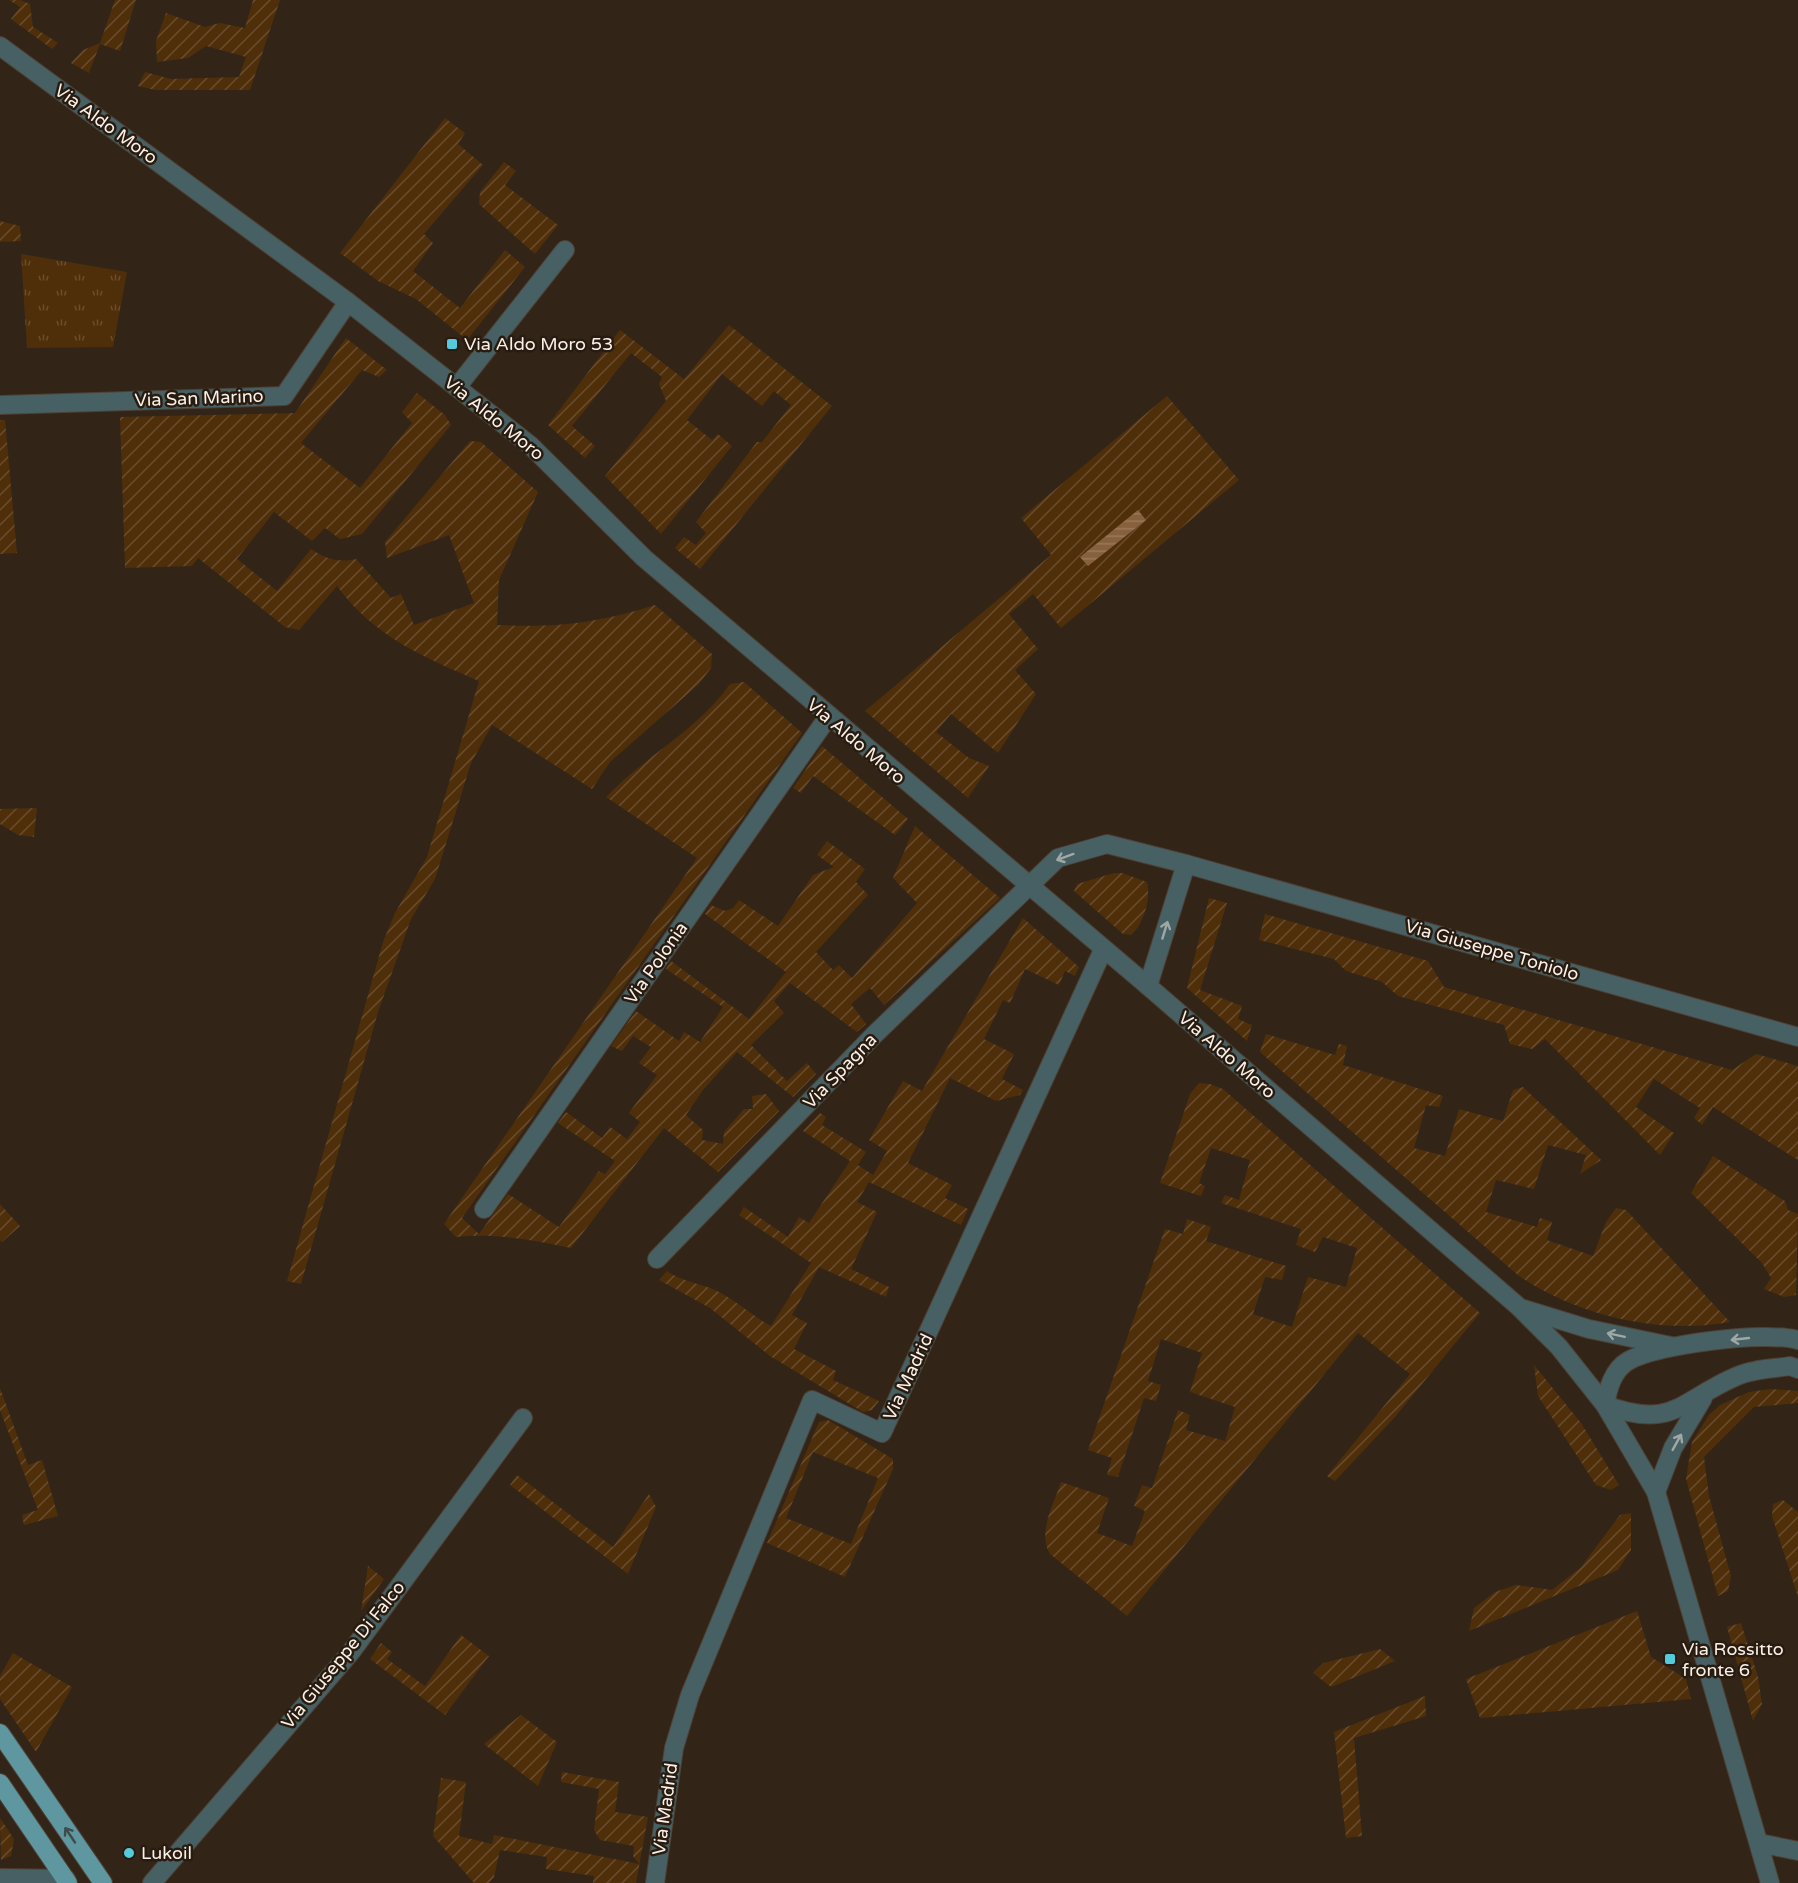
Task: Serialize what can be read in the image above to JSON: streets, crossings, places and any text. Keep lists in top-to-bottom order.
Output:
{
  "streets": {
    "street": [
      "Via Aldo Moro",
      "Via San Marino",
      "Via Giuseppe Toniolo",
      "Via Polonia",
      "Via Spagna",
      "Via Madrid",
      "Via Giuseppe Di Falco"
    ]
  },
  "crossings": [
    ["Via Aldo Moro", "Via San Marino"],
    ["Via Aldo Moro", "Via Giuseppe Toniolo"],
    ["Via Aldo Moro", "Via Polonia"],
    ["Via Aldo Moro", "Via Spagna"],
    ["Via Aldo Moro", "Via Madrid"],
    ["Via Giuseppe Toniolo", "Via Spagna"]
  ],
  "places": {
    "transit": ["Via Aldo Moro 53", "Via Rossitto fronte 6"],
    "other": ["Lukoil"]
  }
}
